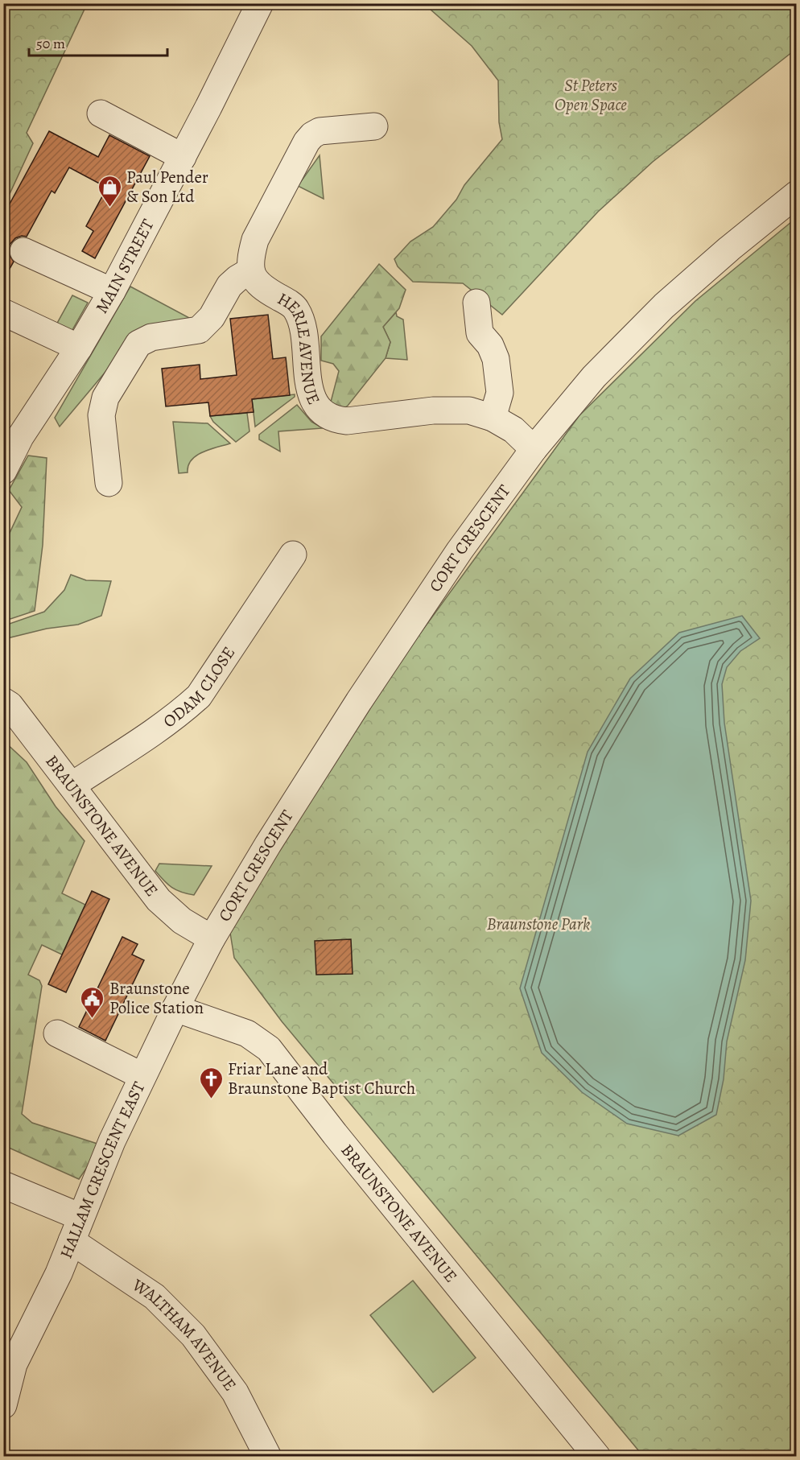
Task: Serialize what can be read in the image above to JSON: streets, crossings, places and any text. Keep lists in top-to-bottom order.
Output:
{
  "streets": {
    "street": [
      "MAIN STREET",
      "HERLE AVENUE",
      "CORT CRESCENT",
      "ODAM CLOSE",
      "BRAUNSTONE AVENUE",
      "HALLAM CRESCENT EAST",
      "WALTHAM AVENUE"
    ]
  },
  "crossings": [
    ["HERLE AVENUE", "CORT CRESCENT"],
    ["CORT CRESCENT", "BRAUNSTONE AVENUE"],
    ["CORT CRESCENT", "HALLAM CRESCENT EAST"],
    ["ODAM CLOSE", "BRAUNSTONE AVENUE"],
    ["BRAUNSTONE AVENUE", "HALLAM CRESCENT EAST"],
    ["HALLAM CRESCENT EAST", "WALTHAM AVENUE"]
  ],
  "parks": ["St Peters Open Space", "Braunstone Park"],
  "places": {
    "shop": ["Paul Pender & Son Ltd"],
    "public building": ["Braunstone Police Station"],
    "church": ["Friar Lane and Braunstone Baptist Church"]
  },
  "scale_bar": "50 m"
}
